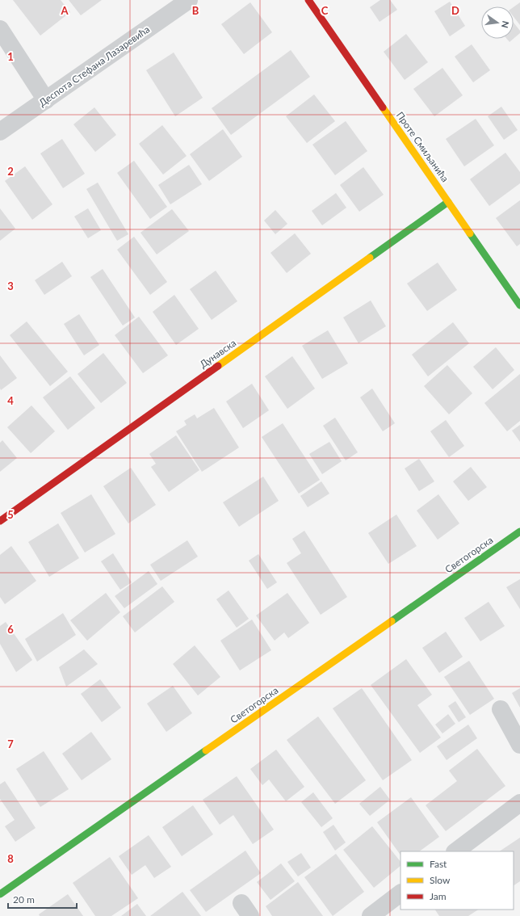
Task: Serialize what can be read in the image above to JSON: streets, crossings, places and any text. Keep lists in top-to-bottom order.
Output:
{
  "streets": {
    "street": [
      "Деспота Стефана Лазаревића",
      "Проте Смиљанића",
      "Дунавска",
      "Светогорска"
    ]
  },
  "crossings": [
    ["Проте Смиљанића", "Дунавска"]
  ],
  "legend": ["Fast", "Slow", "Jam"],
  "scale_bar": "20 m",
  "north": "right",
  "grid": {
    "columns": [
      "A",
      "B",
      "C",
      "D"
    ],
    "rows": [
      "1",
      "2",
      "3",
      "4",
      "5",
      "6",
      "7",
      "8"
    ]
  }
}
